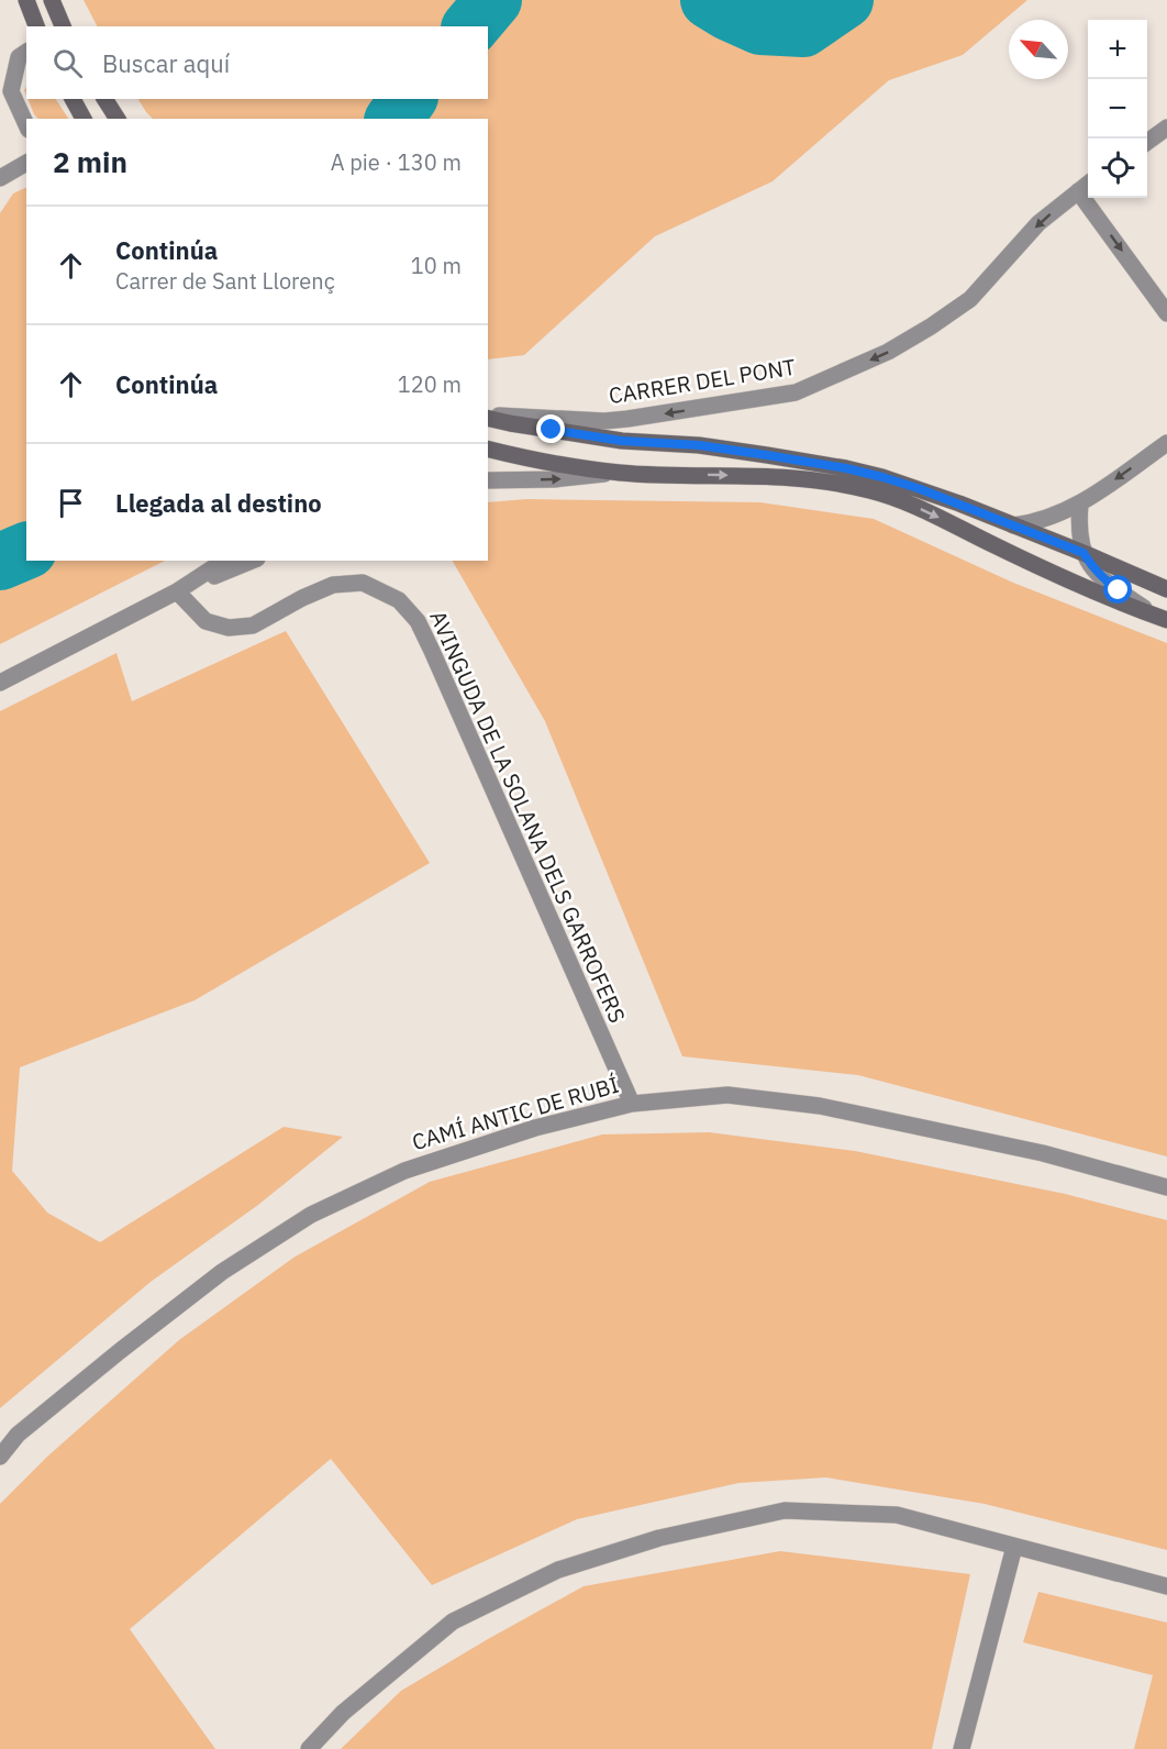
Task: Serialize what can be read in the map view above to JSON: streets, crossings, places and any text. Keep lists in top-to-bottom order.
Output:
{
  "streets": {
    "street": ["CARRER DEL PONT", "AVINGUDA DE LA SOLANA DELS GARROFERS", "CAMÍ ANTIC DE RUBÍ"]
  },
  "crossings": [
    ["AVINGUDA DE LA SOLANA DELS GARROFERS", "CAMÍ ANTIC DE RUBÍ"]
  ],
  "one_way": ["CARRER DEL PONT"],
  "north": "top left",
  "page": {
    "map_buttons": ["+", "−"],
    "search": "Buscar aquí",
    "heading": ["2 min", "A pie · 130 m"],
    "list": [
      ["Continúa", "Carrer de Sant Llorenç", "10 m"],
      ["Continúa", "120 m"],
      "Llegada al destino"
    ]
  }
}
